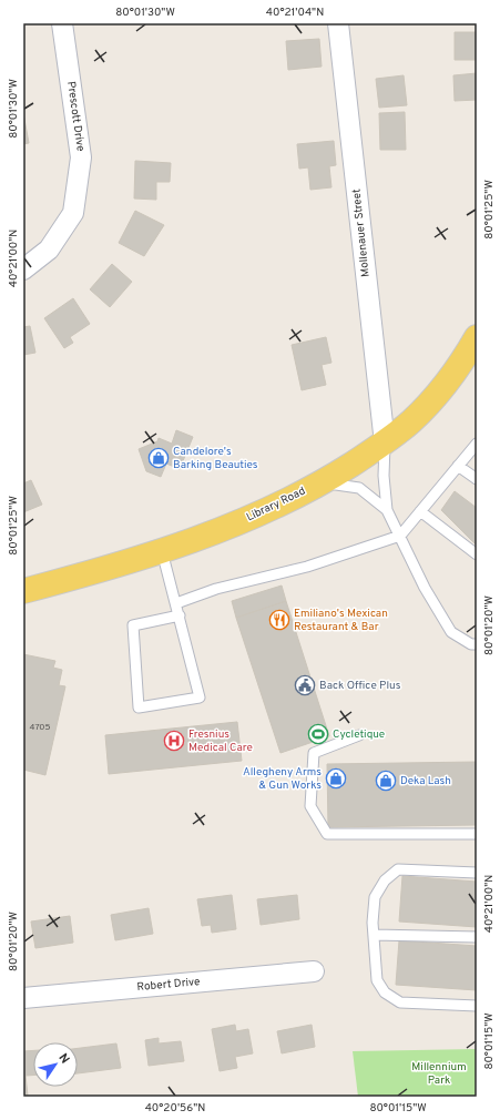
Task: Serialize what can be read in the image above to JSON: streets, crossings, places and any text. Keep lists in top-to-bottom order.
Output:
{
  "streets": {
    "main road": ["Library Road"],
    "street": ["Prescott Drive", "Mollenauer Street", "Robert Drive"]
  },
  "crossings": [
    ["Mollenauer Street", "Library Road"]
  ],
  "parks": ["Millennium Park"],
  "places": {
    "shop": ["Candelore's Barking Beauties", "Allegheny Arms & Gun Works", "Deka Lash"],
    "restaurant": ["Emiliano's Mexican Restaurant & Bar"],
    "public building": ["Back Office Plus"],
    "sports": ["Cycletique"],
    "hospital": ["Fresnius Medical Care"]
  },
  "house_numbers": ["4705"],
  "north": "top right",
  "coordinates": [
    "80°01'30\"W",
    "40°21'04\"N",
    "80°01'25\"W",
    "40°21'00\"N",
    "80°01'20\"W",
    "80°01'15\"W",
    "40°20'56\"N"
  ]
}
